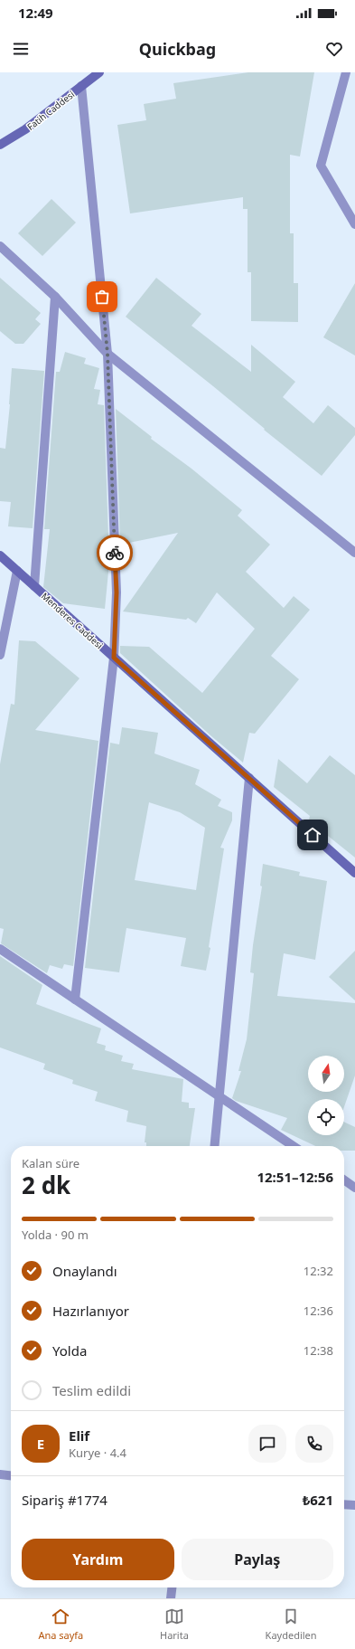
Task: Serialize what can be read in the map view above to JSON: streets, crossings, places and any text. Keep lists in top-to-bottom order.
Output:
{
  "streets": {
    "main road": ["Fatih Caddesi", "Menderes Caddesi"]
  },
  "north": "top",
  "page": {
    "status": "12:49",
    "header": "Quickbag",
    "heading": ["2 dk", "Kalan süre", "12:51–12:56"],
    "panel": [
      "Elif",
      "Kurye · 4.4",
      "Sipariş #1774",
      "₺621"
    ],
    "bar": "Yolda · 90 m",
    "list": [
      ["Onaylandı", "12:32"],
      ["Hazırlanıyor", "12:36"],
      ["Yolda", "12:38"],
      "Teslim edildi"
    ],
    "round": "E",
    "buttons": ["Yardım", "Paylaş"],
    "tabs": ["Ana sayfa", "Harita", "Kaydedilen"]
  }
}
